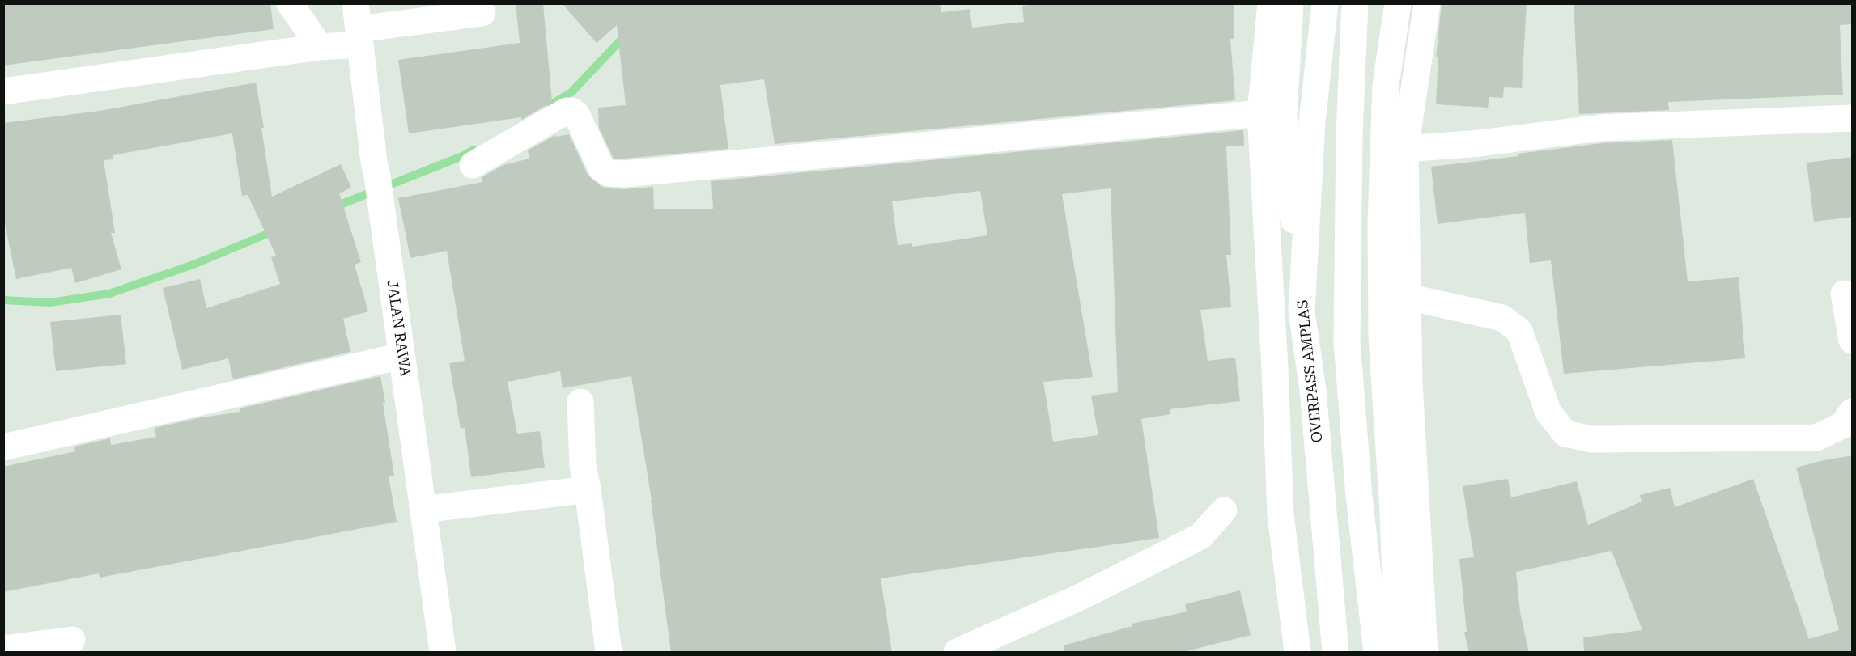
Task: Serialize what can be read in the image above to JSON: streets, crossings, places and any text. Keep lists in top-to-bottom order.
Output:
{
  "streets": {
    "main road": ["JALAN RAWA", "OVERPASS AMPLAS"]
  }
}
